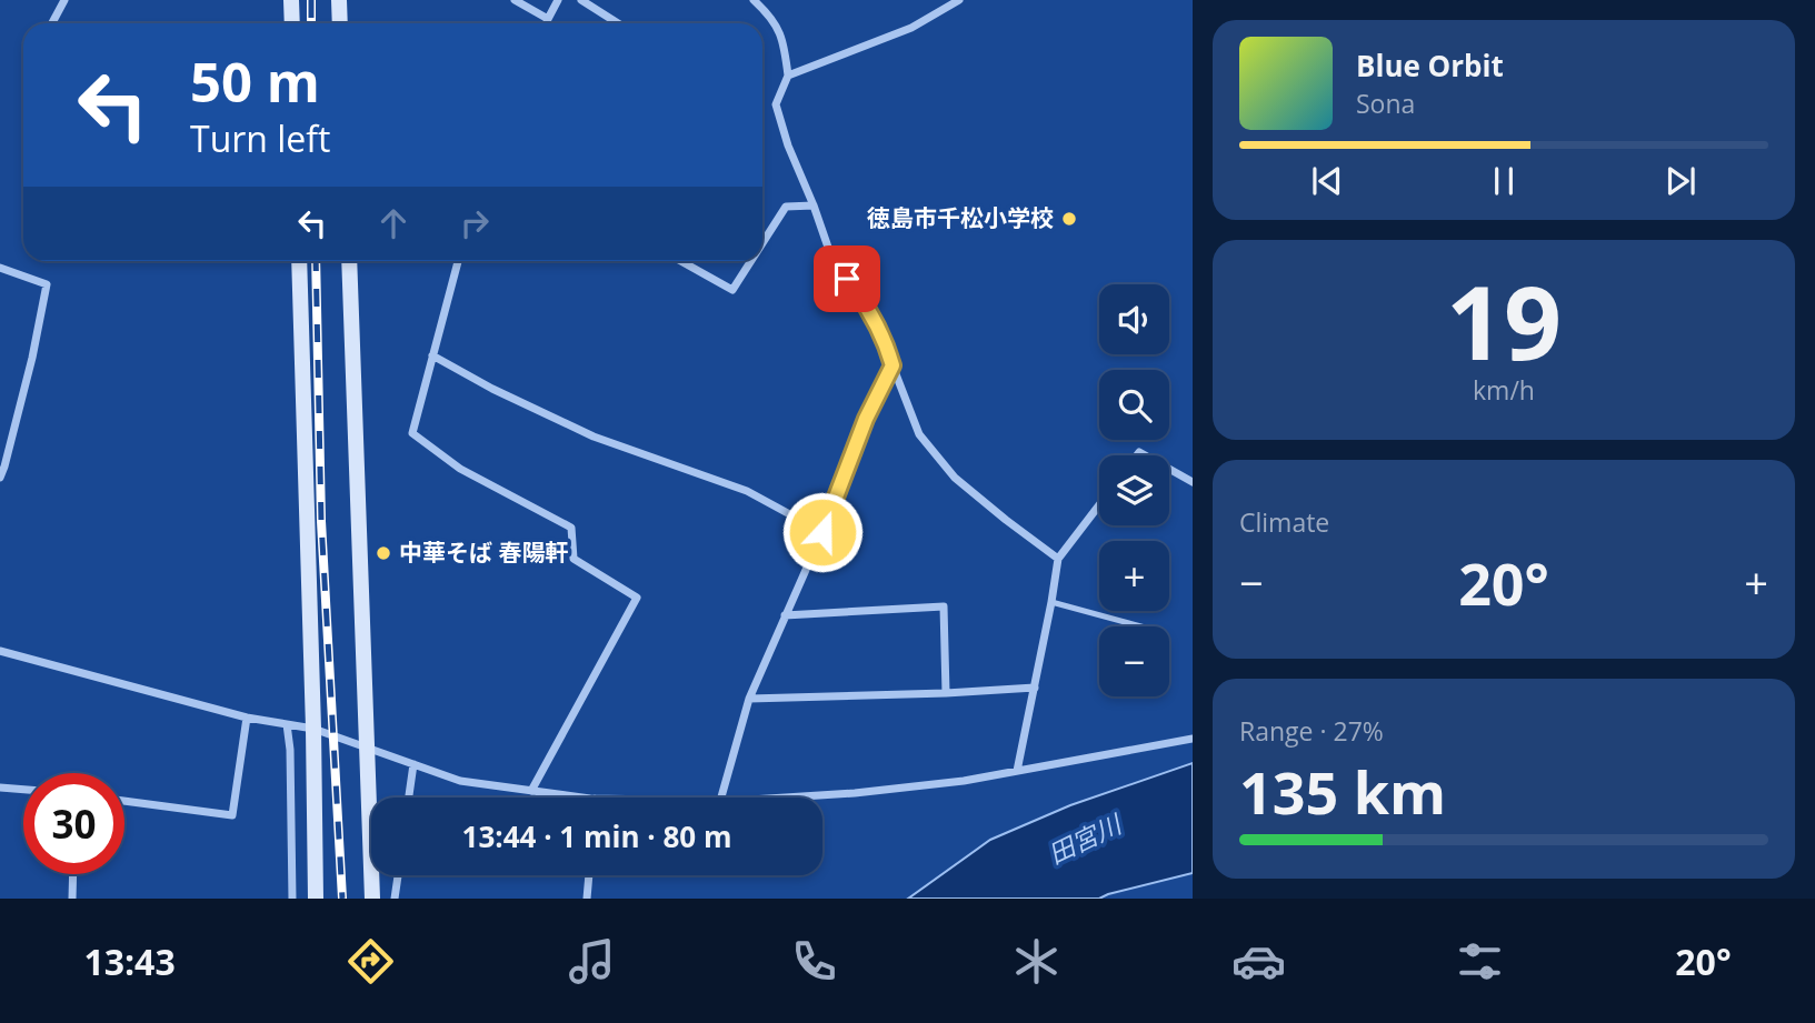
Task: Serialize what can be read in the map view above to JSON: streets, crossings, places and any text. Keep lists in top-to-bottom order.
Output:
{
  "water": ["田宮川"],
  "places": ["徳島市千松小学校", "中華そば 春陽軒"],
  "page": {
    "turn": ["50 m", "Turn left"],
    "song": ["Blue Orbit", "Sona"],
    "tile": [
      ["19", "km/h"],
      "Climate",
      ["Range · 27%", "135 km"]
    ],
    "map_buttons": ["+", "−"],
    "heat": ["−", "20°", "+"],
    "limit": "30",
    "trip": "13:44 · 1 min · 80 m",
    "tabs": ["13:43", "20°"]
  }
}
